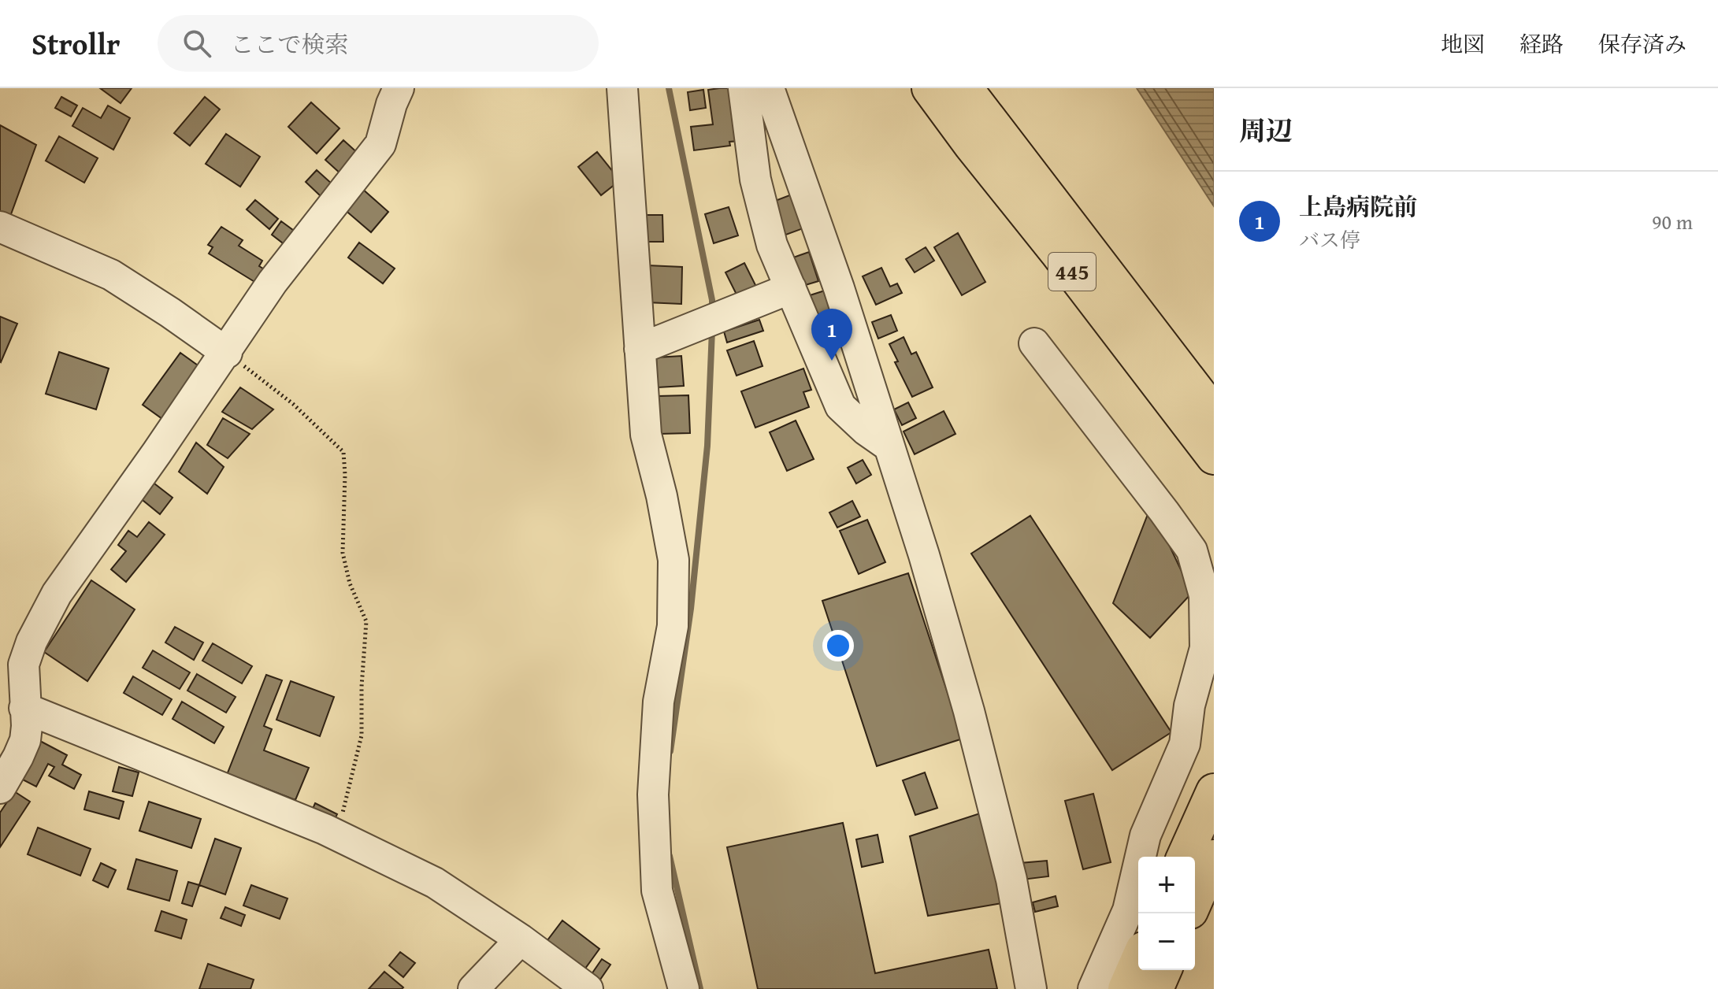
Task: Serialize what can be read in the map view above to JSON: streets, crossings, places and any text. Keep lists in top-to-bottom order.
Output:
{
  "streets": {
    "highway": ["445"]
  },
  "page": {
    "header": "Strollr",
    "search": "ここで検索",
    "nav": ["地図", "経路", "保存済み"],
    "heading": "周辺",
    "list": [
      {
        "mark": "1",
        "name": "上島病院前",
        "note": "バス停",
        "value": "90 m"
      }
    ],
    "pins": "1",
    "map_buttons": ["+", "−"]
  }
}
